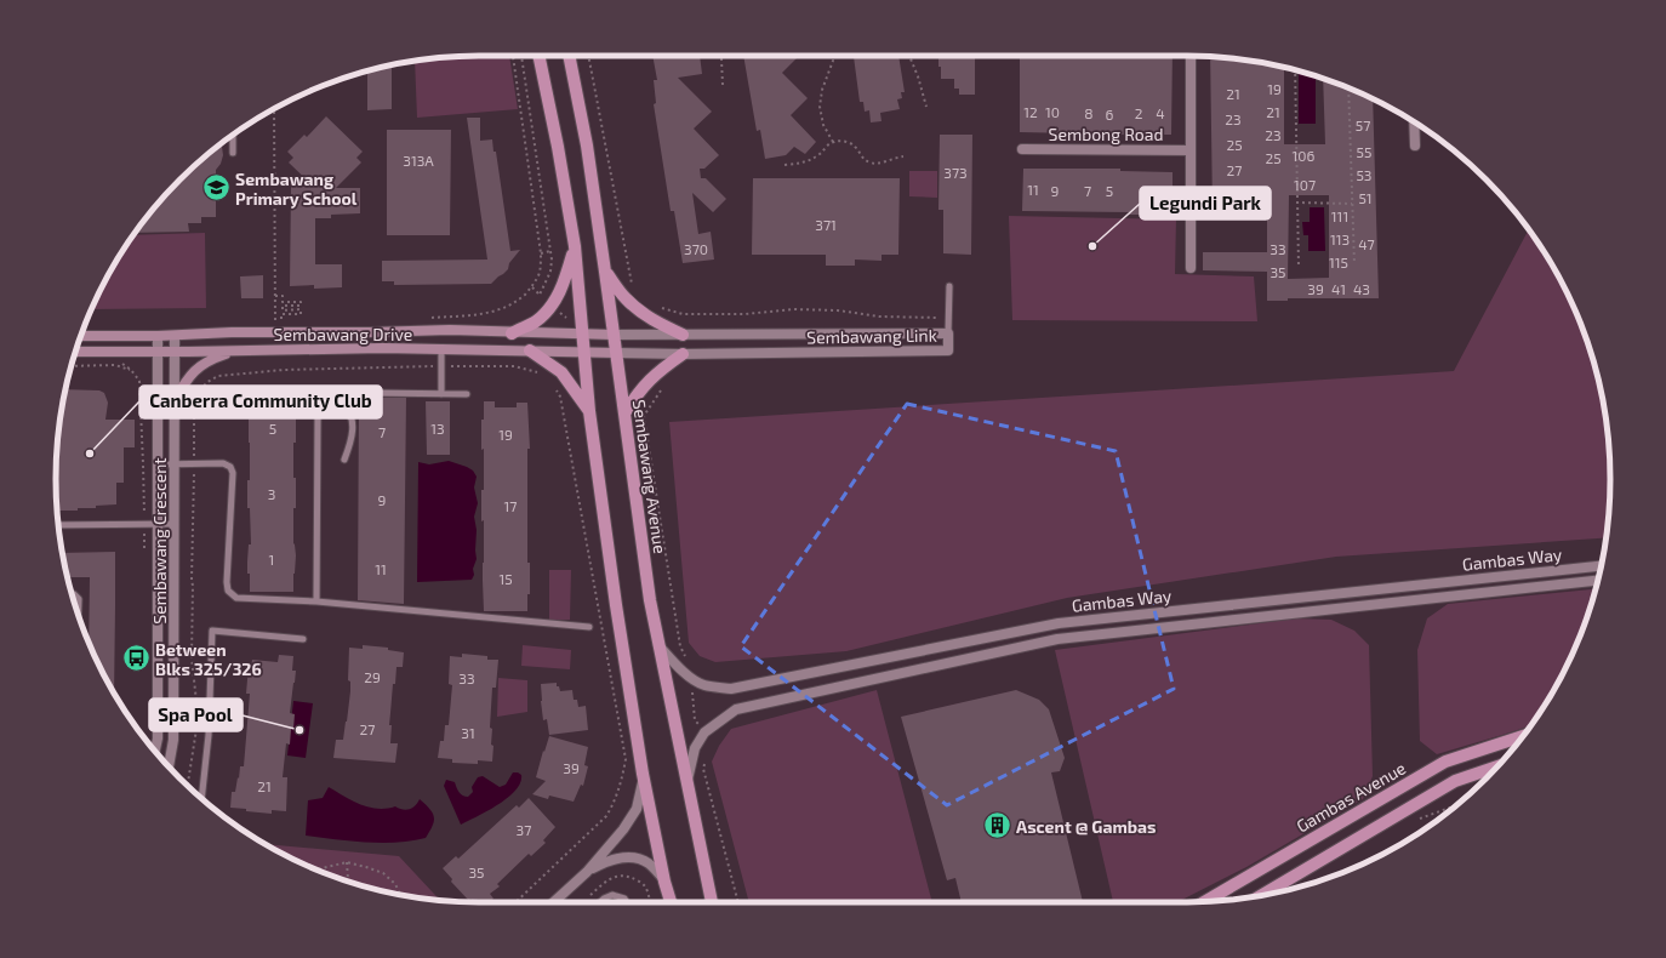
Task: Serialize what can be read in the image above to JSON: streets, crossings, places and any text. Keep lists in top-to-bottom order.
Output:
{
  "streets": {
    "main road": ["Sembawang Drive", "Sembawang Avenue", "Gambas Avenue"],
    "street": [
      "Sembong Road",
      "Sembawang Link",
      "Sembawang Crescent",
      "Gambas Way"
    ]
  },
  "crossings": [
    ["Sembawang Drive", "Sembawang Link"],
    ["Sembawang Drive", "Sembawang Avenue"],
    ["Sembawang Drive", "Sembawang Crescent"],
    ["Sembawang Link", "Sembawang Avenue"],
    ["Sembawang Avenue", "Gambas Way"]
  ],
  "places": {
    "school or university": ["Sembawang Primary School"],
    "other": ["Legundi Park", "Canberra Community Club", "Spa Pool"],
    "bus stop": ["Between Blks 325/326"],
    "building": ["Ascent @ Gambas"]
  },
  "house_numbers": [
    "19",
    "21",
    "12",
    "10",
    "21",
    "8",
    "2",
    "4",
    "6",
    "23",
    "57",
    "23",
    "25",
    "55",
    "106",
    "25",
    "313A",
    "27",
    "373",
    "53",
    "107",
    "11",
    "9",
    "7",
    "5",
    "51",
    "111",
    "371",
    "113",
    "47",
    "370",
    "33",
    "115",
    "35",
    "39",
    "41",
    "43",
    "5",
    "13",
    "7",
    "19",
    "3",
    "9",
    "17",
    "1",
    "11",
    "15",
    "29",
    "33",
    "27",
    "31",
    "39",
    "21",
    "37",
    "35"
  ]
}
